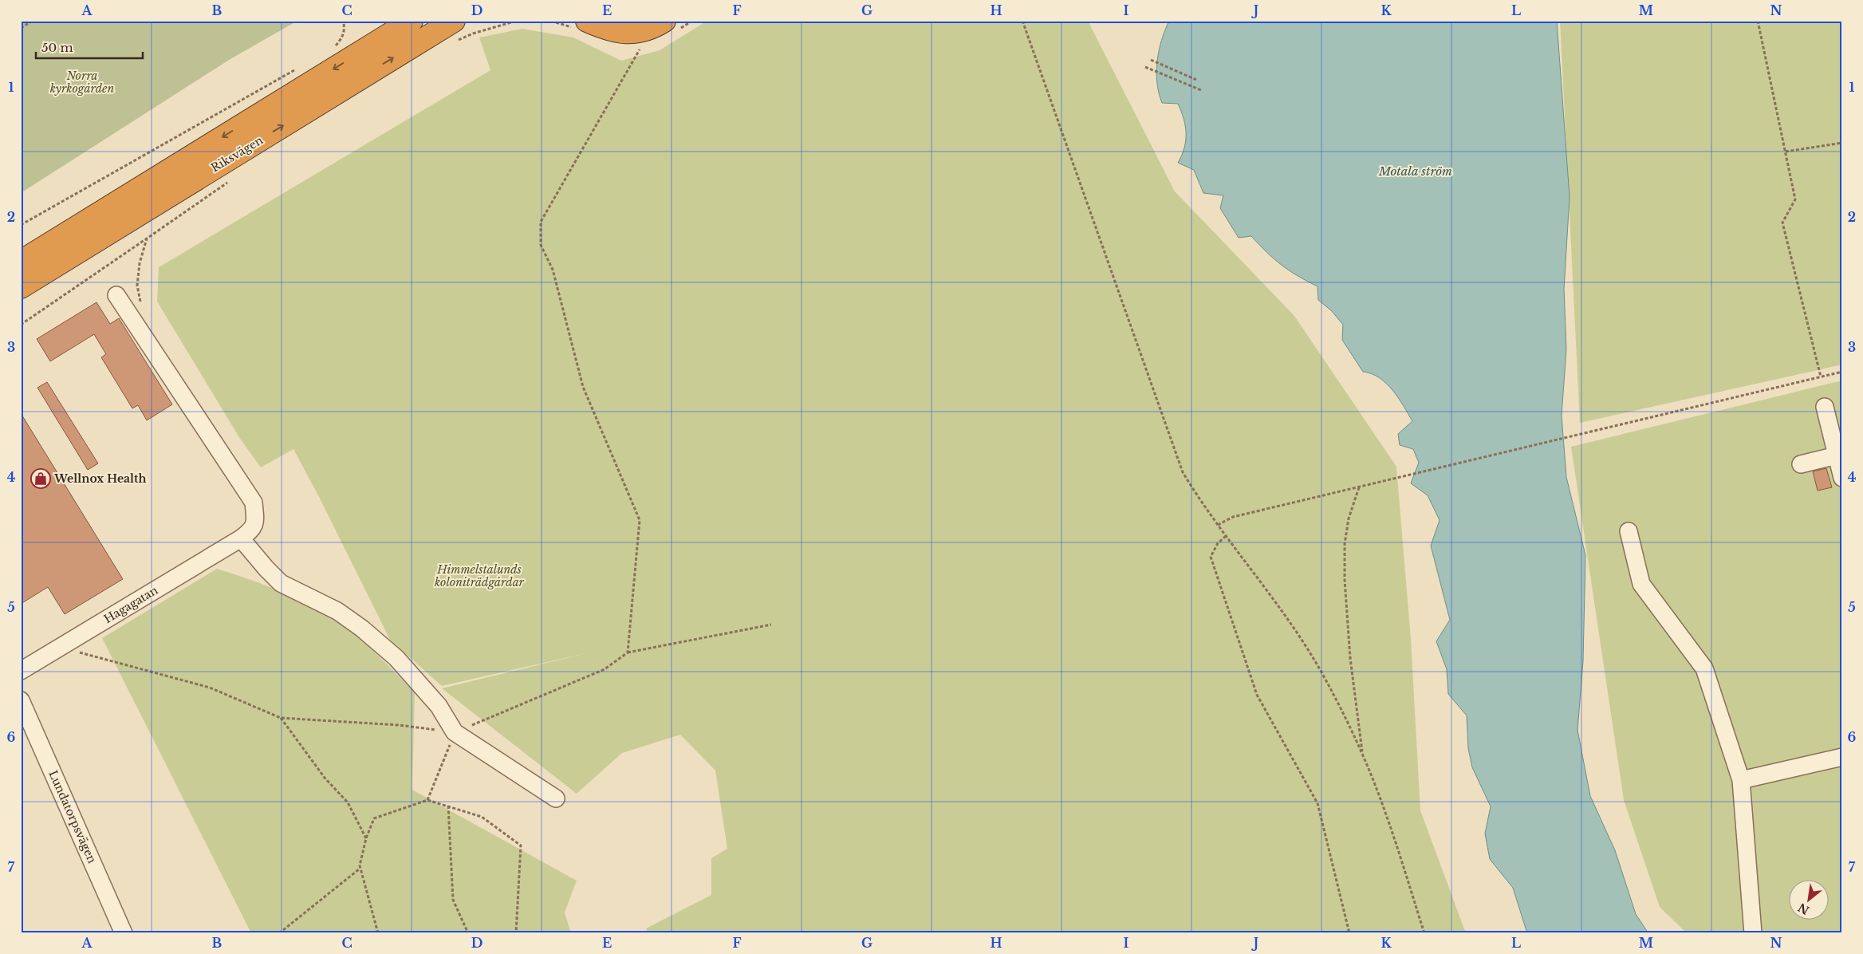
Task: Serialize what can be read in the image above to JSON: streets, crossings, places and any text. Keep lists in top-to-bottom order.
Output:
{
  "streets": {
    "highway": ["Riksvägen"],
    "street": ["Hagagatan", "Lundatorpsvägen"]
  },
  "water": ["Motala ström"],
  "parks": ["Norra kyrkogården", "Himmelstalunds koloniträdgårdar"],
  "places": {
    "shop": ["Wellnox Health"]
  },
  "scale_bar": "50 m",
  "north": "bottom left",
  "grid": {
    "columns": [
      "A",
      "B",
      "C",
      "D",
      "E",
      "F",
      "G",
      "H",
      "I",
      "J",
      "K",
      "L",
      "M",
      "N"
    ],
    "rows": [
      "1",
      "2",
      "3",
      "4",
      "5",
      "6",
      "7"
    ]
  }
}
